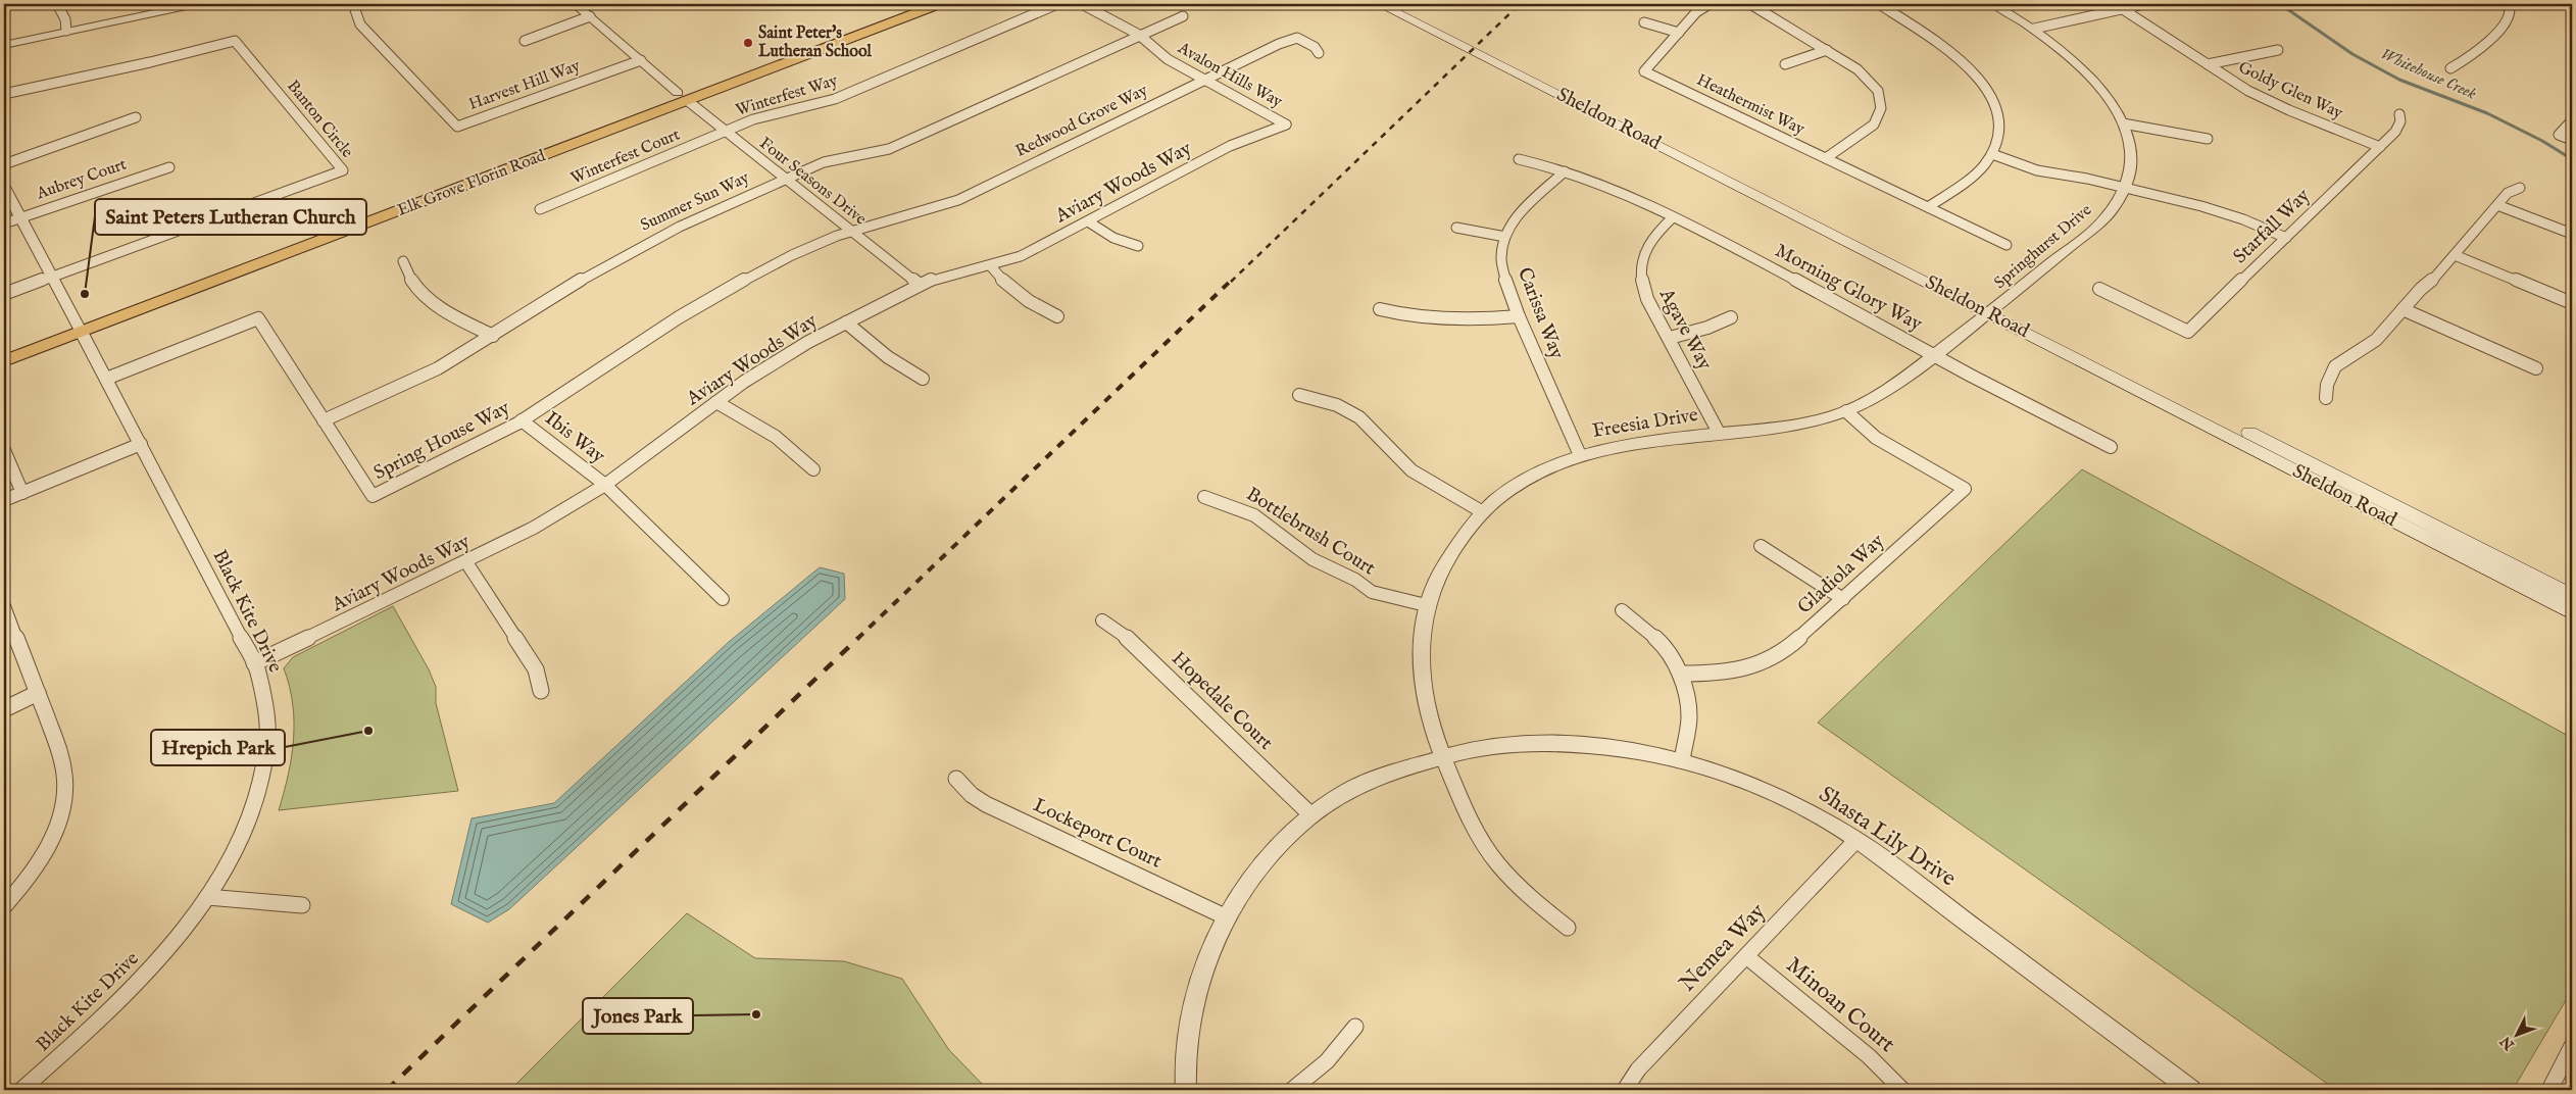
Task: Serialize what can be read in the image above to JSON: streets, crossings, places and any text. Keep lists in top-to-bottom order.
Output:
{
  "streets": {
    "main road": ["Sheldon Road", "Elk Grove Florin Road"],
    "street": [
      "Avalon Hills Way",
      "Harvest Hill Way",
      "Goldy Glen Way",
      "Winterfest Way",
      "Heathermist Way",
      "Banton Circle",
      "Redwood Grove Way",
      "Winterfest Court",
      "Aubrey Court",
      "Four Seasons Drive",
      "Aviary Woods Way",
      "Summer Sun Way",
      "Starfall Way",
      "Springhurst Drive",
      "Morning Glory Way",
      "Carissa Way",
      "Agave Way",
      "Freesia Drive",
      "Ibis Way",
      "Spring House Way",
      "Bottlebrush Court",
      "Gladiola Way",
      "Black Kite Drive",
      "Hopedale Court",
      "Lockeport Court",
      "Shasta Lily Drive",
      "Nemea Way",
      "Minoan Court"
    ]
  },
  "crossings": [
    ["Avalon Hills Way", "Redwood Grove Way"],
    ["Avalon Hills Way", "Aviary Woods Way"],
    ["Avalon Hills Way", "Summer Sun Way"],
    ["Harvest Hill Way", "Four Seasons Drive"],
    ["Goldy Glen Way", "Starfall Way"],
    ["Winterfest Way", "Winterfest Court"],
    ["Winterfest Way", "Four Seasons Drive"],
    ["Sheldon Road", "Springhurst Drive"],
    ["Sheldon Road", "Freesia Drive"],
    ["Redwood Grove Way", "Four Seasons Drive"],
    ["Redwood Grove Way", "Spring House Way"],
    ["Winterfest Court", "Four Seasons Drive"],
    ["Four Seasons Drive", "Aviary Woods Way"],
    ["Four Seasons Drive", "Elk Grove Florin Road"],
    ["Four Seasons Drive", "Summer Sun Way"],
    ["Four Seasons Drive", "Spring House Way"],
    ["Aviary Woods Way", "Ibis Way"],
    ["Aviary Woods Way", "Black Kite Drive"],
    ["Elk Grove Florin Road", "Black Kite Drive"],
    ["Summer Sun Way", "Spring House Way"],
    ["Springhurst Drive", "Freesia Drive"],
    ["Morning Glory Way", "Carissa Way"],
    ["Morning Glory Way", "Agave Way"],
    ["Morning Glory Way", "Freesia Drive"],
    ["Carissa Way", "Freesia Drive"],
    ["Agave Way", "Freesia Drive"],
    ["Freesia Drive", "Bottlebrush Court"],
    ["Freesia Drive", "Gladiola Way"],
    ["Freesia Drive", "Shasta Lily Drive"],
    ["Ibis Way", "Spring House Way"],
    ["Spring House Way", "Black Kite Drive"],
    ["Hopedale Court", "Shasta Lily Drive"],
    ["Lockeport Court", "Shasta Lily Drive"],
    ["Shasta Lily Drive", "Nemea Way"],
    ["Nemea Way", "Minoan Court"]
  ],
  "water": ["Whitehouse Creek"],
  "places": [
    "Saint Peter's Lutheran School",
    "Saint Peters Lutheran Church",
    "Hrepich Park",
    "Jones Park"
  ],
  "north": "bottom left"
}
